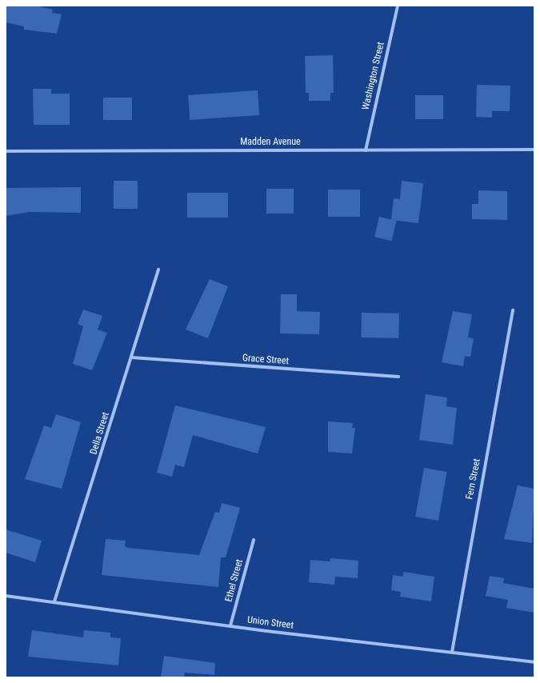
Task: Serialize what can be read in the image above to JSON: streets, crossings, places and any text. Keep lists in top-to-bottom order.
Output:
{
  "streets": {
    "street": [
      "Washington Street",
      "Madden Avenue",
      "Grace Street",
      "Della Street",
      "Fern Street",
      "Ethel Street",
      "Union Street"
    ]
  },
  "crossings": [
    ["Washington Street", "Madden Avenue"],
    ["Grace Street", "Della Street"],
    ["Della Street", "Union Street"],
    ["Fern Street", "Union Street"],
    ["Ethel Street", "Union Street"]
  ]
}
